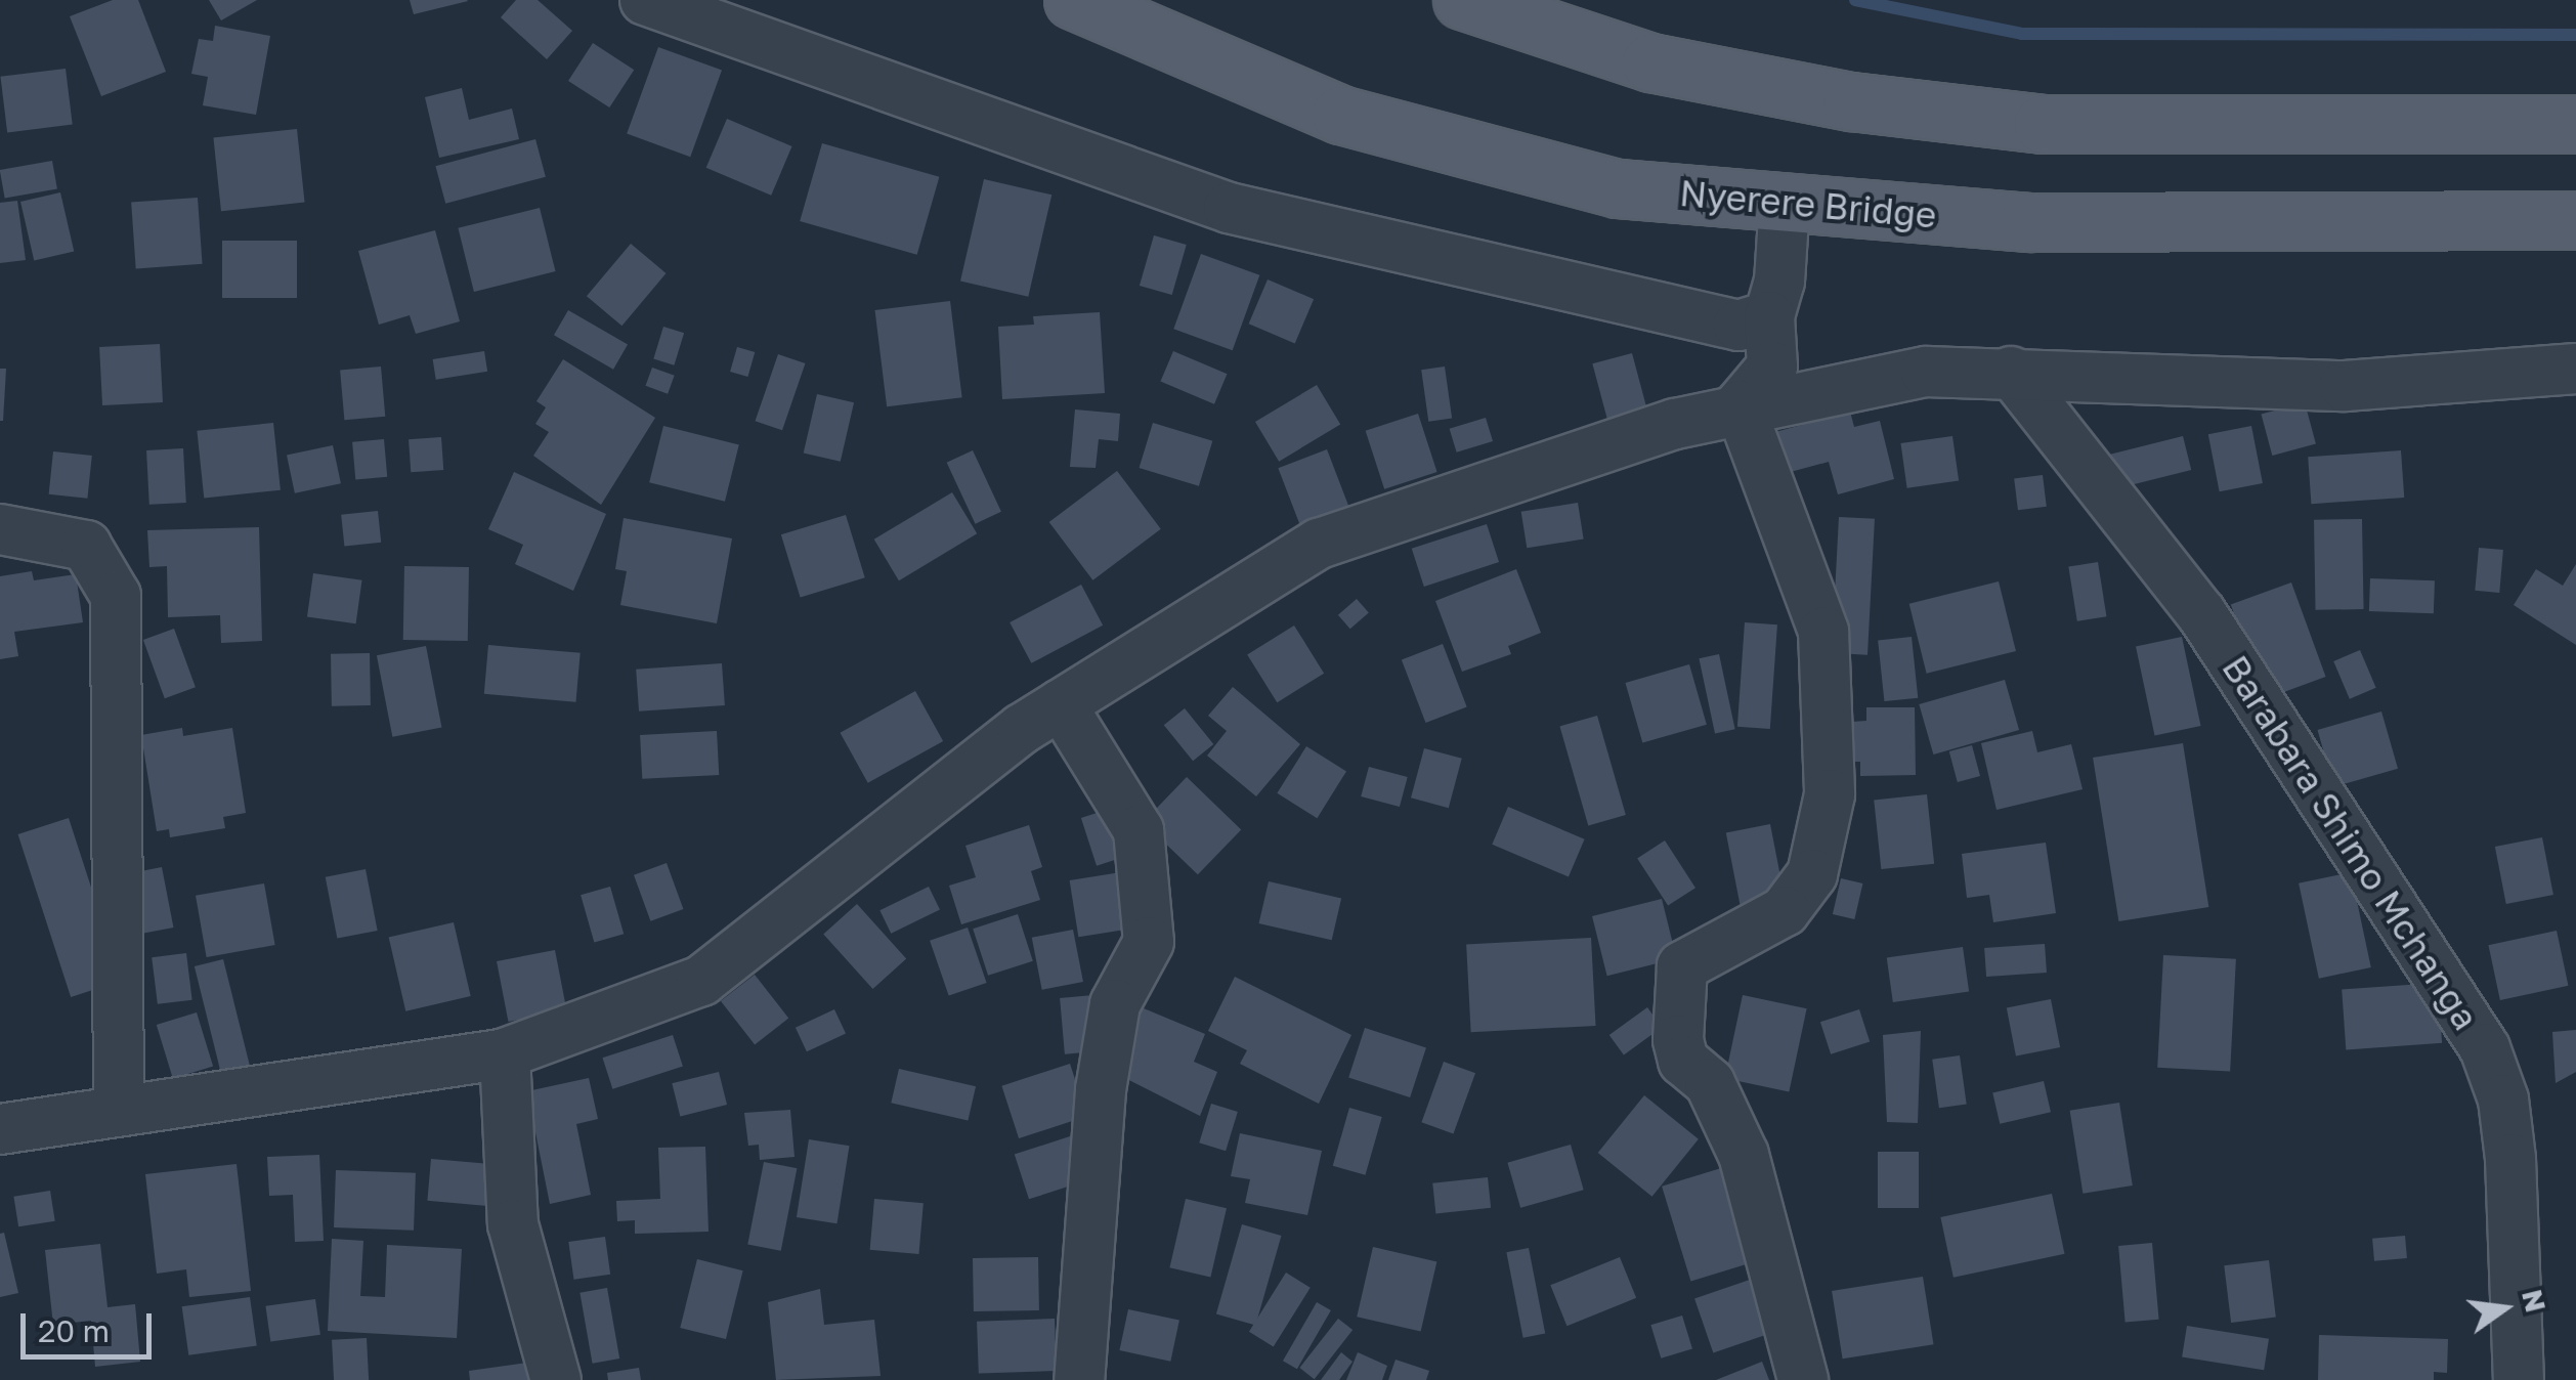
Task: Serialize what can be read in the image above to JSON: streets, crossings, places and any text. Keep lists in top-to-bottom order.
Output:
{
  "streets": {
    "main road": ["Nyerere Bridge"],
    "street": ["Barabara Shimo Mchanga"]
  },
  "scale_bar": "20 m",
  "north": "right"
}
